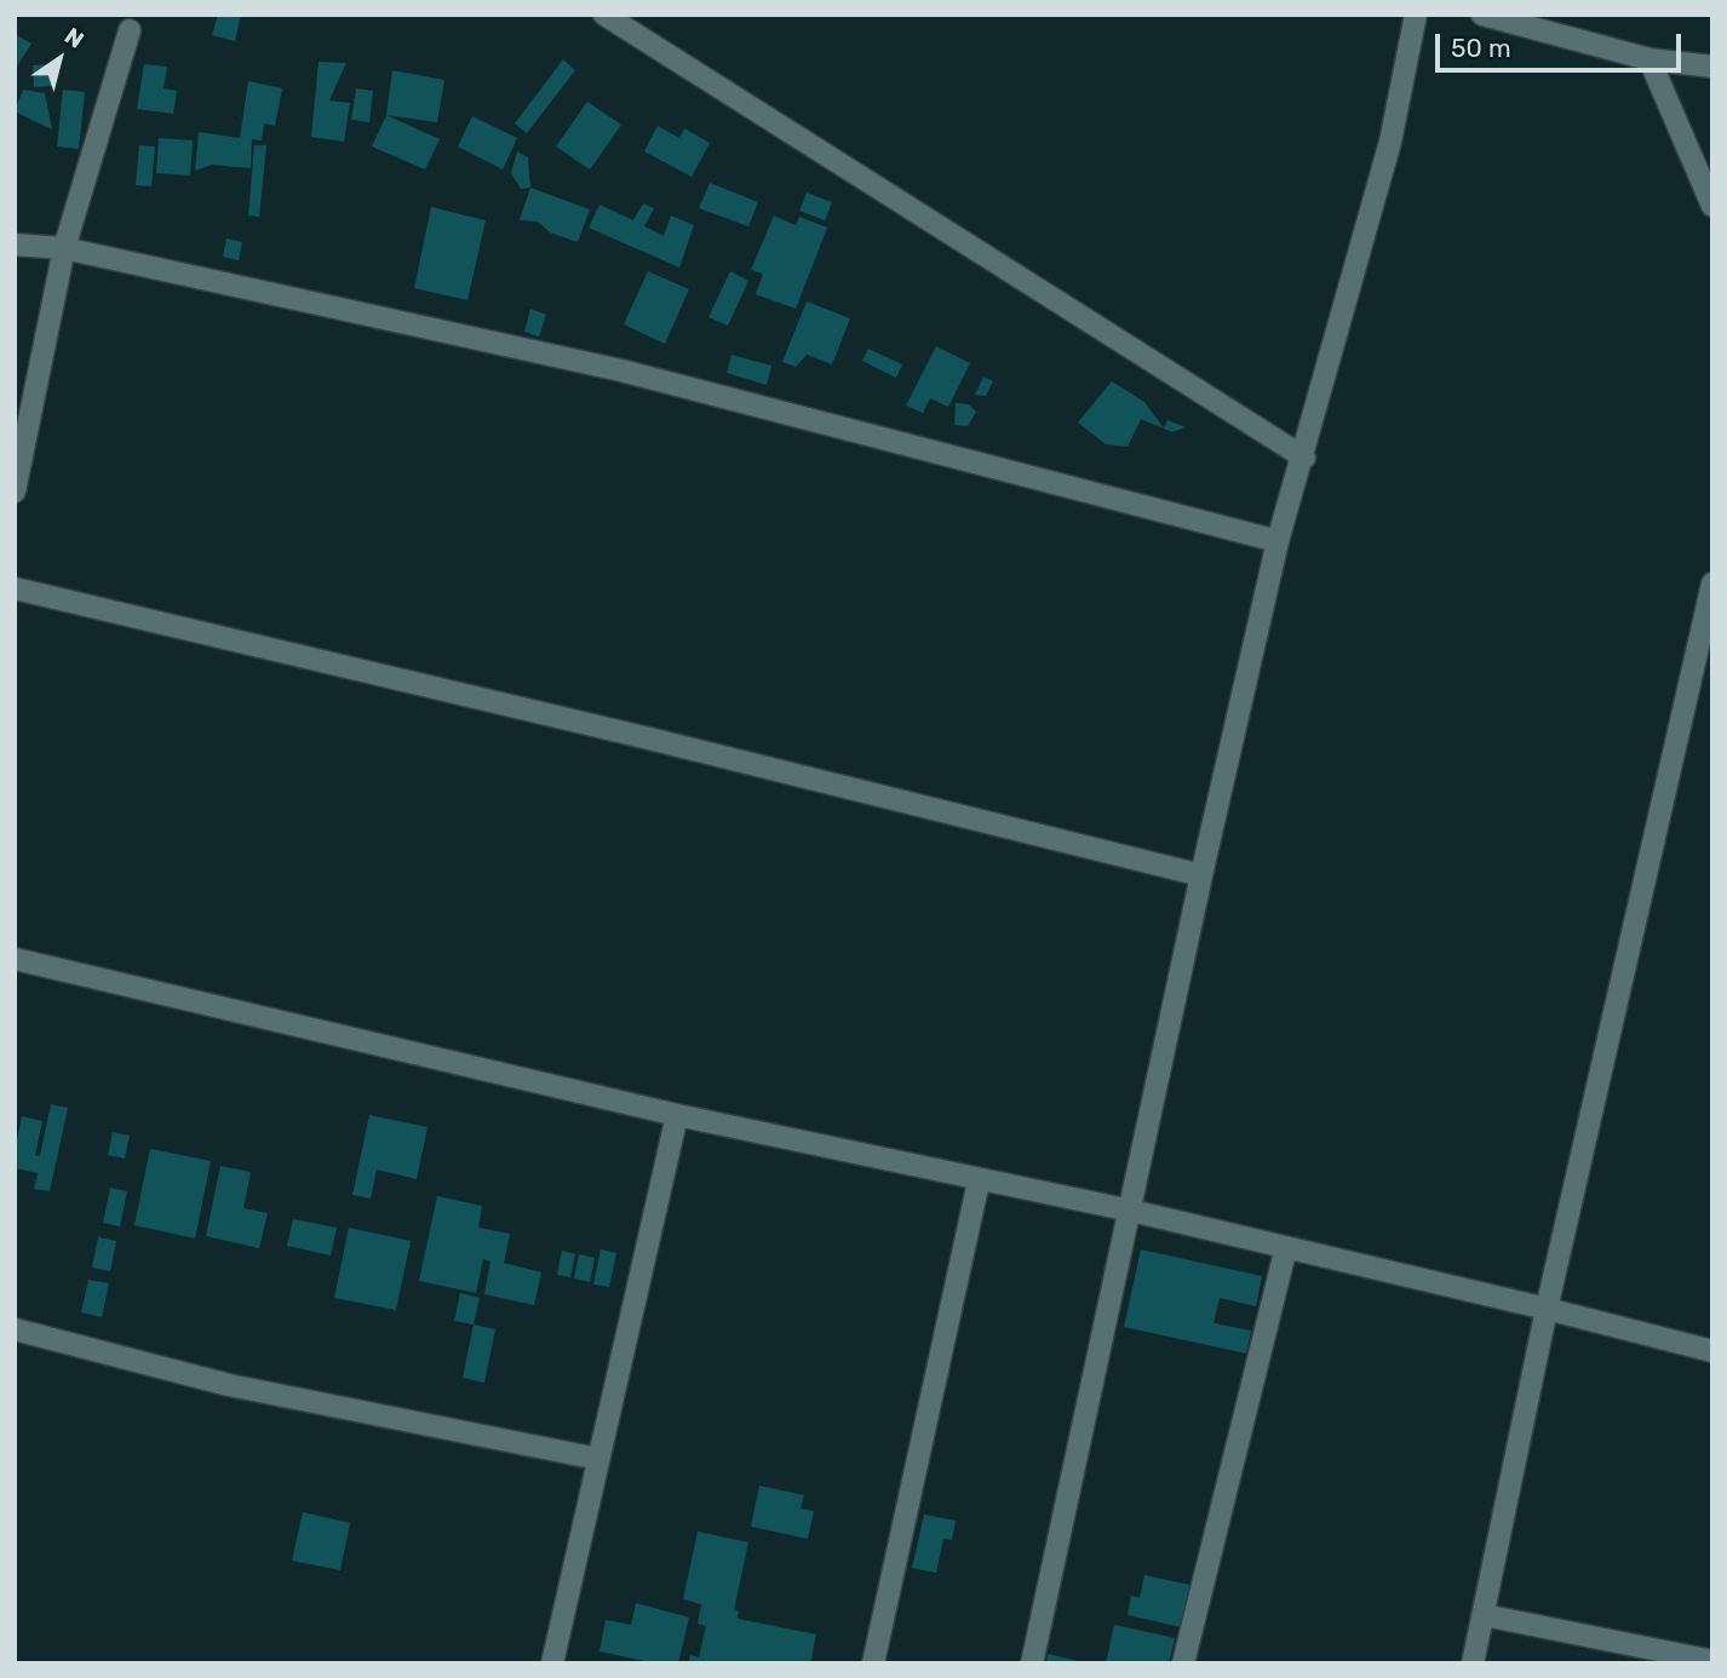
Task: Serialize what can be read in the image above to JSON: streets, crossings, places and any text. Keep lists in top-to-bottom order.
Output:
{
  "scale_bar": "50 m",
  "north": "top right"
}
